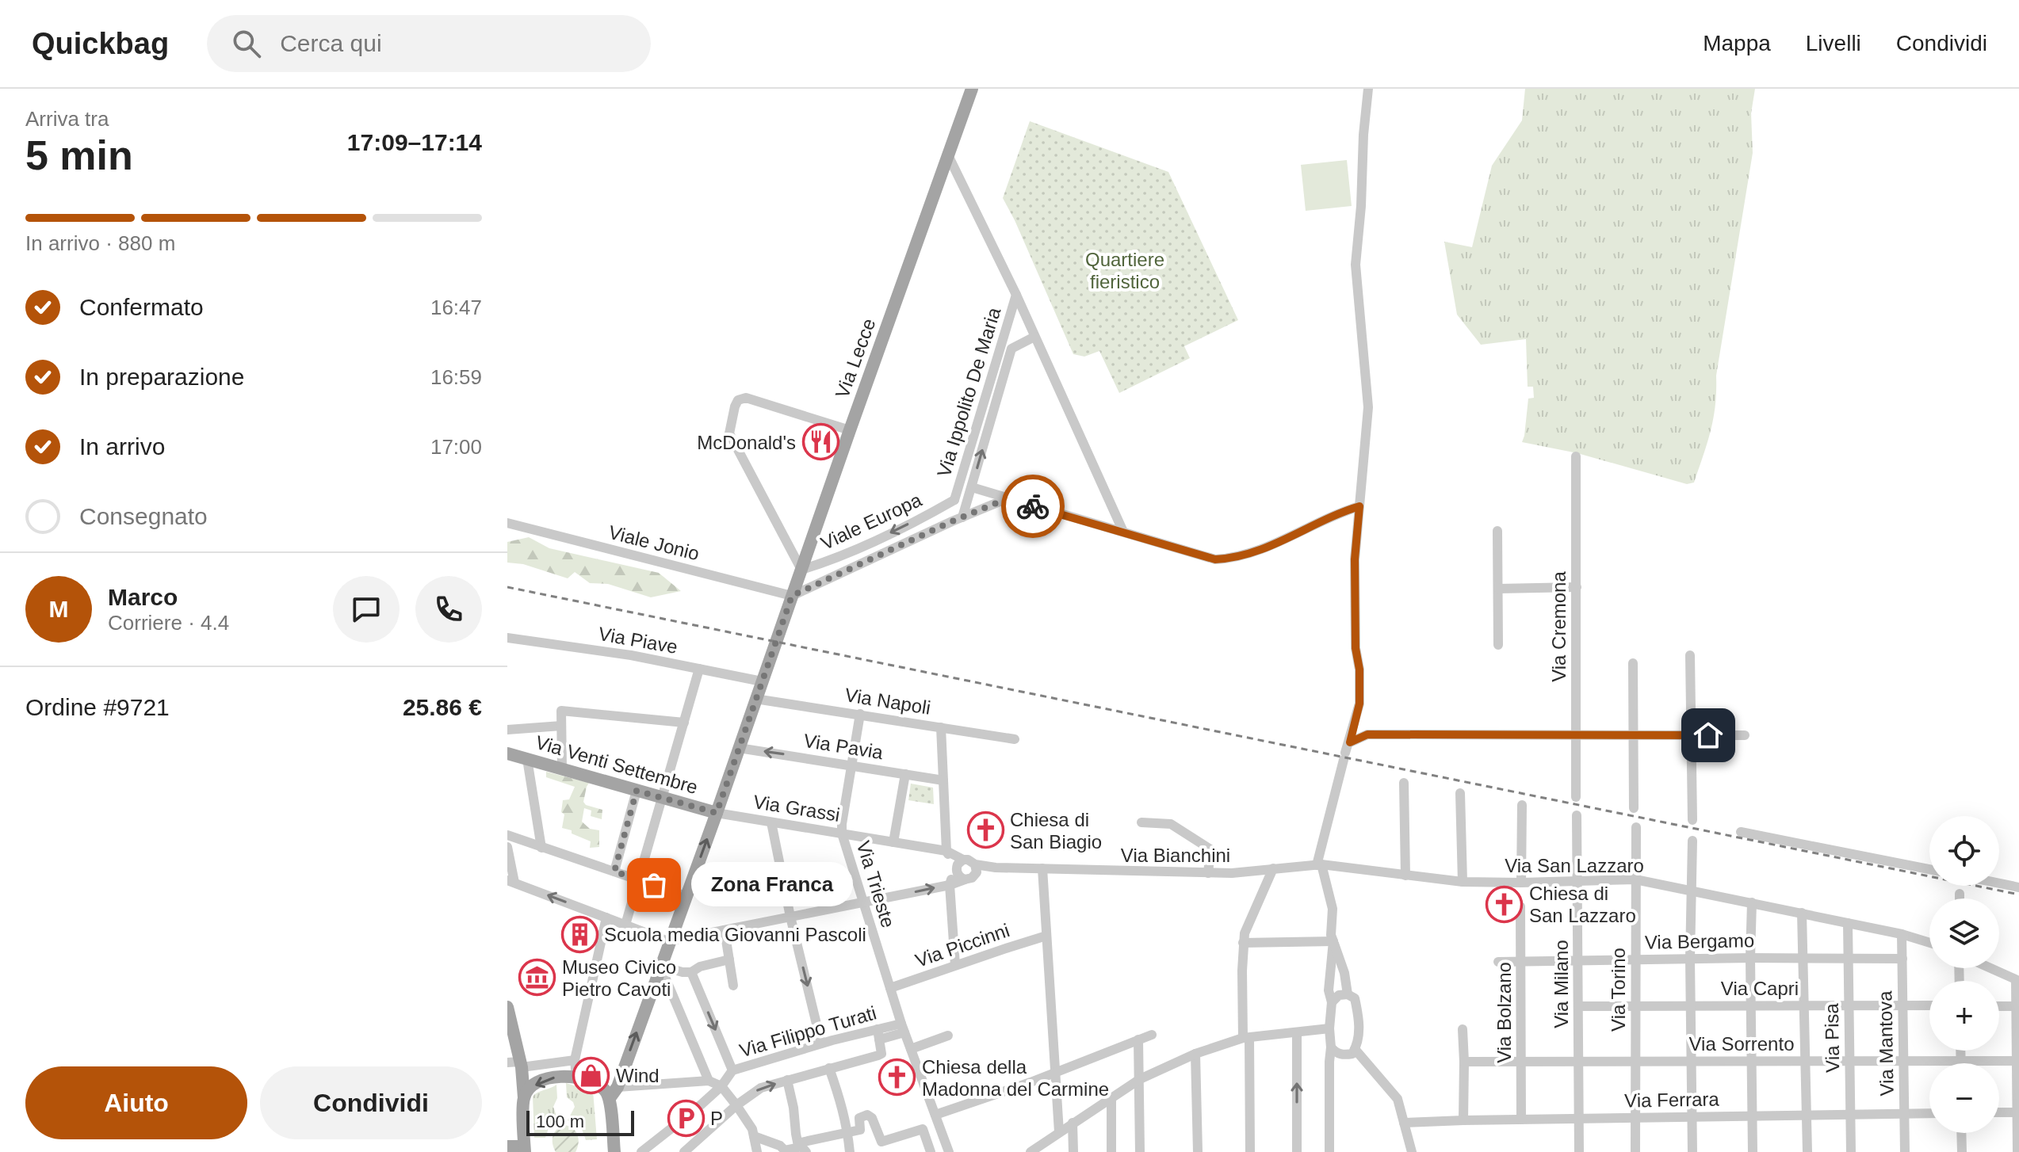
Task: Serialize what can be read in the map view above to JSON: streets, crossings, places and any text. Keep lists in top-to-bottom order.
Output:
{
  "streets": {
    "main road": ["Via Lecce", "Via Venti Settembre"],
    "street": [
      "Via Ippolito De Maria",
      "Viale Europa",
      "Viale Jonio",
      "Via Cremona",
      "Via Piave",
      "Via Napoli",
      "Via Pavia",
      "Via Grassi",
      "Via Bianchini",
      "Via San Lazzaro",
      "Via Trieste",
      "Via Bergamo",
      "Via Piccinni",
      "Via Milano",
      "Via Capri",
      "Via Torino",
      "Via Bolzano",
      "Via Filippo Turati",
      "Via Pisa",
      "Via Sorrento",
      "Via Mantova",
      "Via Ferrara"
    ]
  },
  "crossings": [
    ["Via Lecce", "Via Ippolito De Maria"],
    ["Via Lecce", "Viale Europa"],
    ["Via Lecce", "Viale Jonio"],
    ["Via Lecce", "Via Piave"],
    ["Via Lecce", "Via Napoli"],
    ["Via Lecce", "Via Pavia"],
    ["Via Lecce", "Via Venti Settembre"],
    ["Via Lecce", "Via Grassi"],
    ["Via Ippolito De Maria", "Viale Europa"],
    ["Viale Europa", "Viale Jonio"],
    ["Via Napoli", "Via Trieste"],
    ["Via Pavia", "Via Trieste"],
    ["Via Venti Settembre", "Via Grassi"],
    ["Via Grassi", "Via Trieste"],
    ["Via Bianchini", "Via San Lazzaro"],
    ["Via San Lazzaro", "Via Milano"],
    ["Via San Lazzaro", "Via Torino"],
    ["Via San Lazzaro", "Via Pisa"],
    ["Via San Lazzaro", "Via Mantova"],
    ["Via Trieste", "Via Piccinni"],
    ["Via Trieste", "Via Filippo Turati"],
    ["Via Bergamo", "Via Milano"],
    ["Via Bergamo", "Via Torino"],
    ["Via Bergamo", "Via Bolzano"],
    ["Via Bergamo", "Via Pisa"],
    ["Via Bergamo", "Via Mantova"],
    ["Via Milano", "Via Capri"],
    ["Via Milano", "Via Sorrento"],
    ["Via Milano", "Via Ferrara"],
    ["Via Capri", "Via Torino"],
    ["Via Capri", "Via Pisa"],
    ["Via Capri", "Via Mantova"],
    ["Via Torino", "Via Sorrento"],
    ["Via Torino", "Via Ferrara"],
    ["Via Bolzano", "Via Sorrento"],
    ["Via Bolzano", "Via Ferrara"],
    ["Via Pisa", "Via Sorrento"],
    ["Via Pisa", "Via Ferrara"],
    ["Via Sorrento", "Via Mantova"],
    ["Via Mantova", "Via Ferrara"]
  ],
  "one_way": ["Via Pavia"],
  "parks": ["Quartiere fieristico"],
  "places": {
    "restaurant": ["McDonald's"],
    "church": ["Chiesa di San Biagio", "Chiesa di San Lazzaro", "Chiesa della Madonna del Carmine"],
    "other": ["Zona Franca"],
    "building": ["Scuola media Giovanni Pascoli"],
    "museum": ["Museo Civico Pietro Cavoti"],
    "shop": ["Wind"],
    "parking": ["P"]
  },
  "scale_bar": "100 m",
  "page": {
    "header": "Quickbag",
    "search": "Cerca qui",
    "nav": ["Mappa", "Livelli", "Condividi"],
    "heading": ["5 min", "Arriva tra", "17:09–17:14"],
    "panel": [
      "Marco",
      "Corriere · 4.4",
      "Ordine #9721",
      "25.86 €"
    ],
    "bar": "In arrivo · 880 m",
    "list": [
      ["Confermato", "16:47"],
      ["In preparazione", "16:59"],
      ["In arrivo", "17:00"],
      "Consegnato"
    ],
    "round": "M",
    "map_buttons": ["+", "−"],
    "bubble": "Zona Franca",
    "buttons": ["Aiuto", "Condividi"],
    "scale": "100 m"
  }
}
